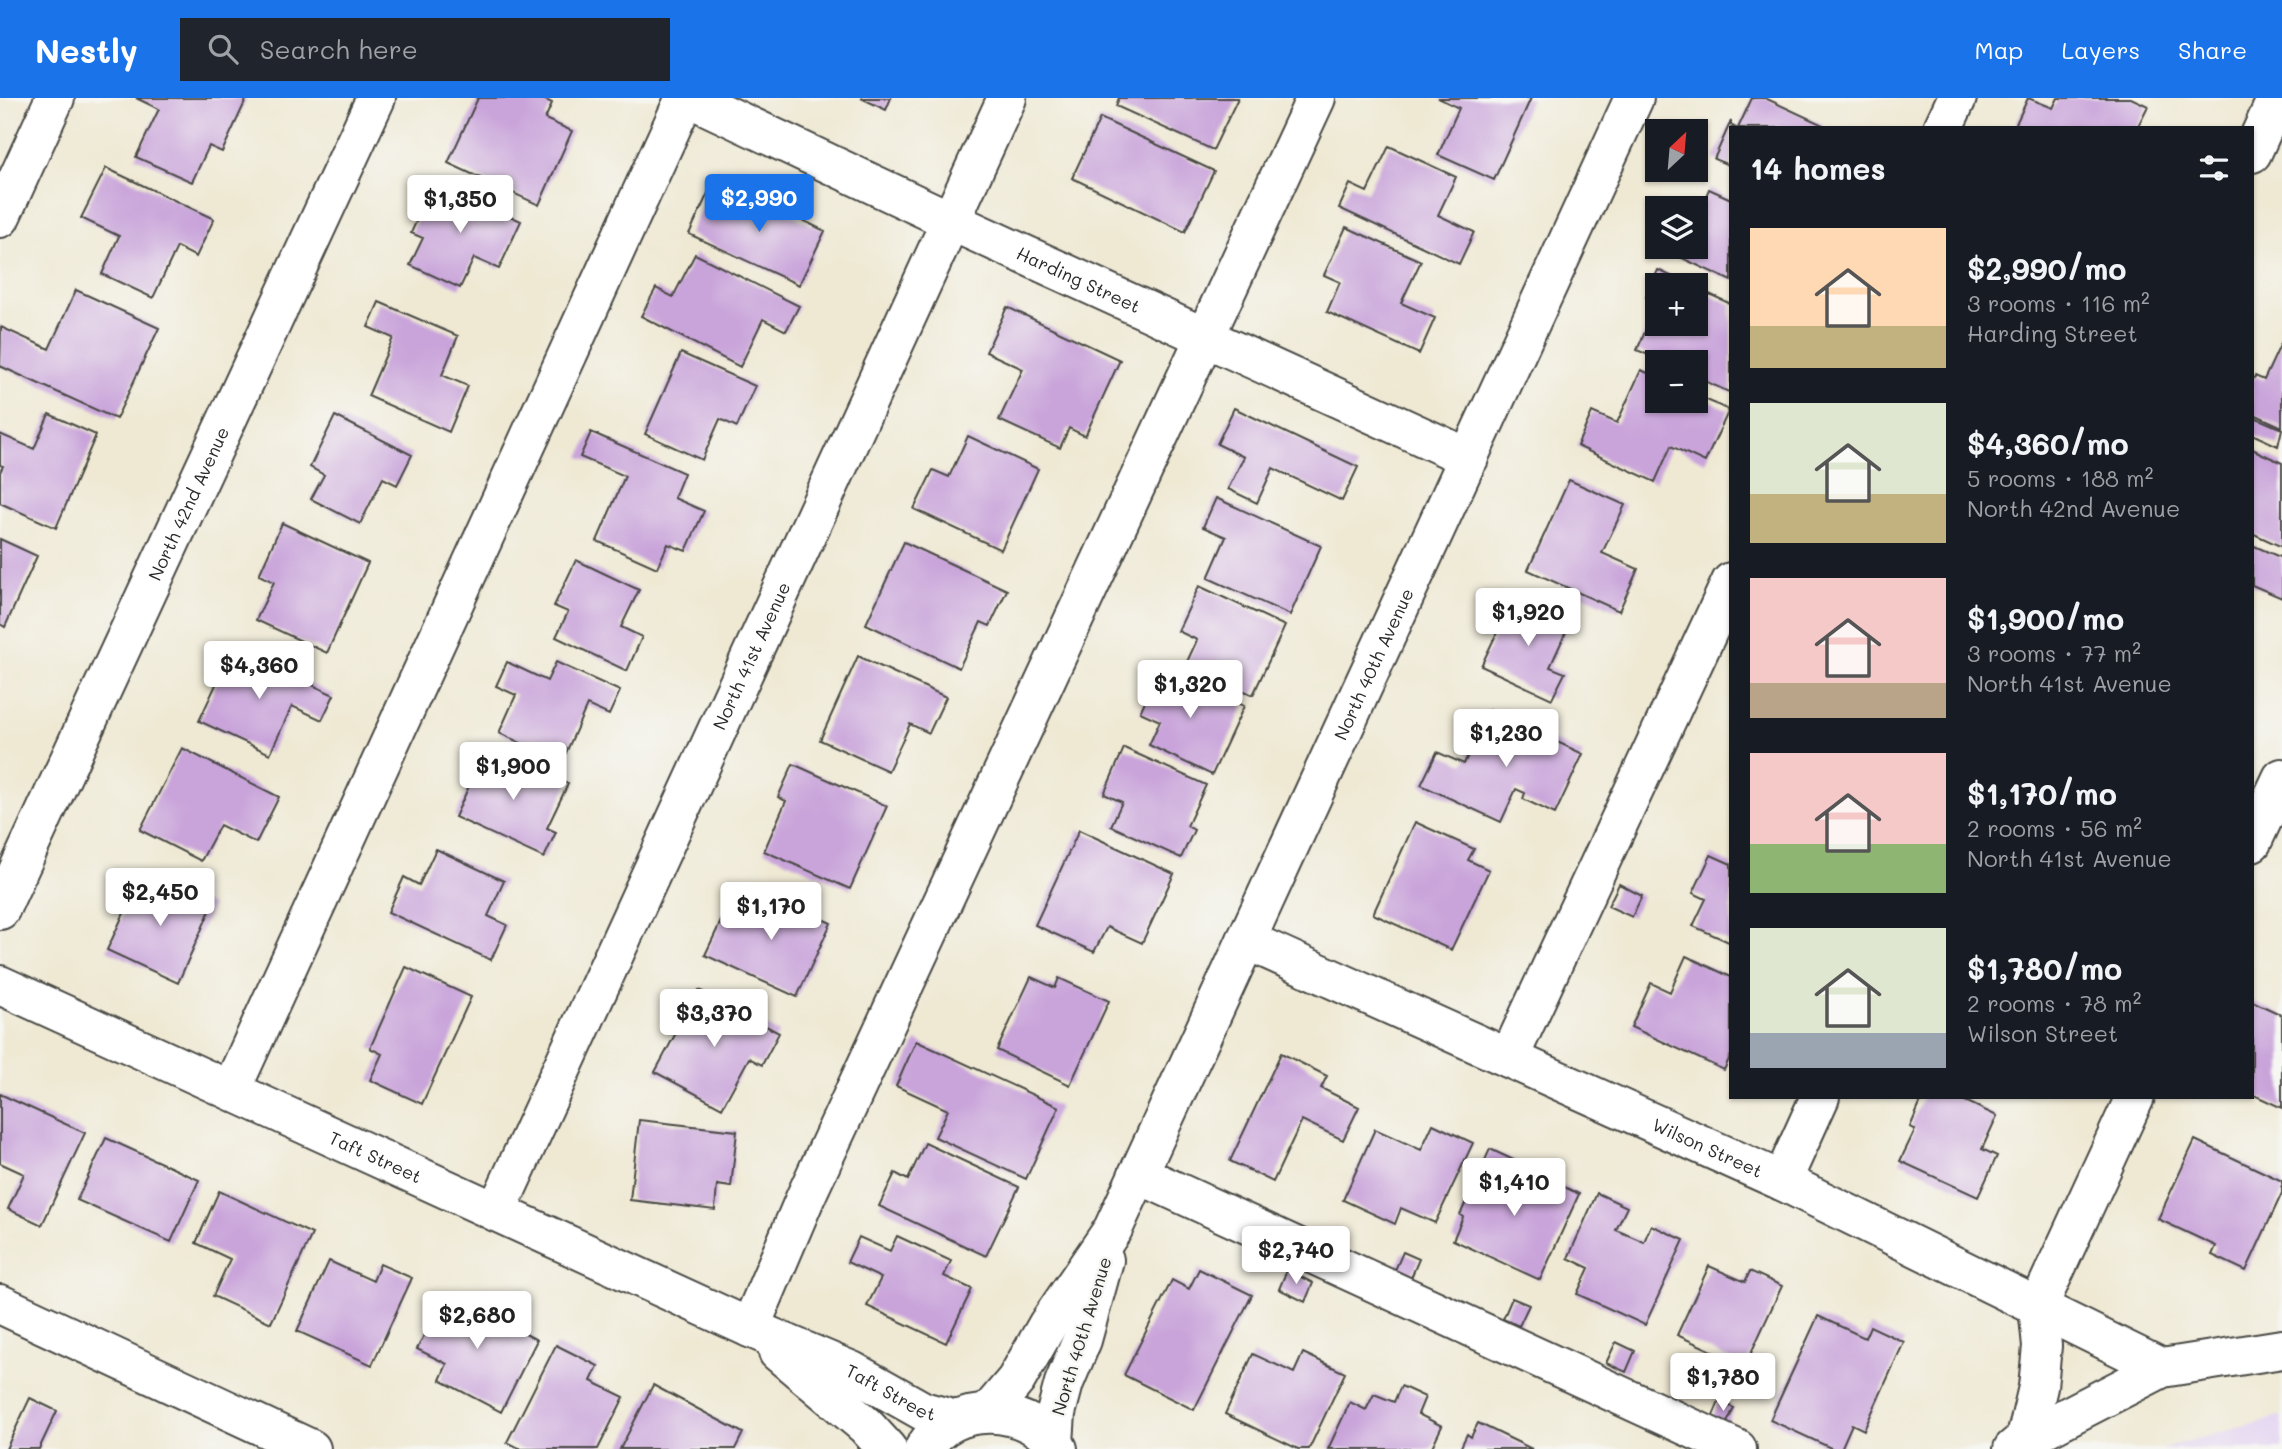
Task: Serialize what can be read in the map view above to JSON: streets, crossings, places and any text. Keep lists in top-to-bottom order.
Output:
{
  "streets": {
    "street": [
      "Harding Street",
      "North 42nd Avenue",
      "North 41st Avenue",
      "North 40th Avenue",
      "Wilson Street",
      "Taft Street"
    ]
  },
  "crossings": [
    ["Harding Street", "North 41st Avenue"],
    ["Harding Street", "North 40th Avenue"],
    ["North 41st Avenue", "Taft Street"],
    ["North 40th Avenue", "Wilson Street"],
    ["North 40th Avenue", "Taft Street"]
  ],
  "north": "top right",
  "page": {
    "header": "Nestly",
    "search": "Search here",
    "nav": ["Map", "Layers", "Share"],
    "map_buttons": ["+", "−"],
    "heading": "14 homes",
    "price": [
      "$2,990",
      "$1,350",
      "$1,920",
      "$4,360",
      "$1,320",
      "$1,230",
      "$1,900",
      "$2,450",
      "$1,170",
      "$3,370",
      "$1,410",
      "$2,740",
      "$2,680",
      "$1,780"
    ],
    "list": [
      {
        "name": "$2,990/mo",
        "note": "3 rooms · 116 m² · Harding Street"
      },
      {
        "name": "$4,360/mo",
        "note": "5 rooms · 188 m² · North 42nd Avenue"
      },
      {
        "name": "$1,900/mo",
        "note": "3 rooms · 77 m² · North 41st Avenue"
      },
      {
        "name": "$1,170/mo",
        "note": "2 rooms · 56 m² · North 41st Avenue"
      },
      {
        "name": "$1,780/mo",
        "note": "2 rooms · 78 m² · Wilson Street"
      }
    ]
  }
}
